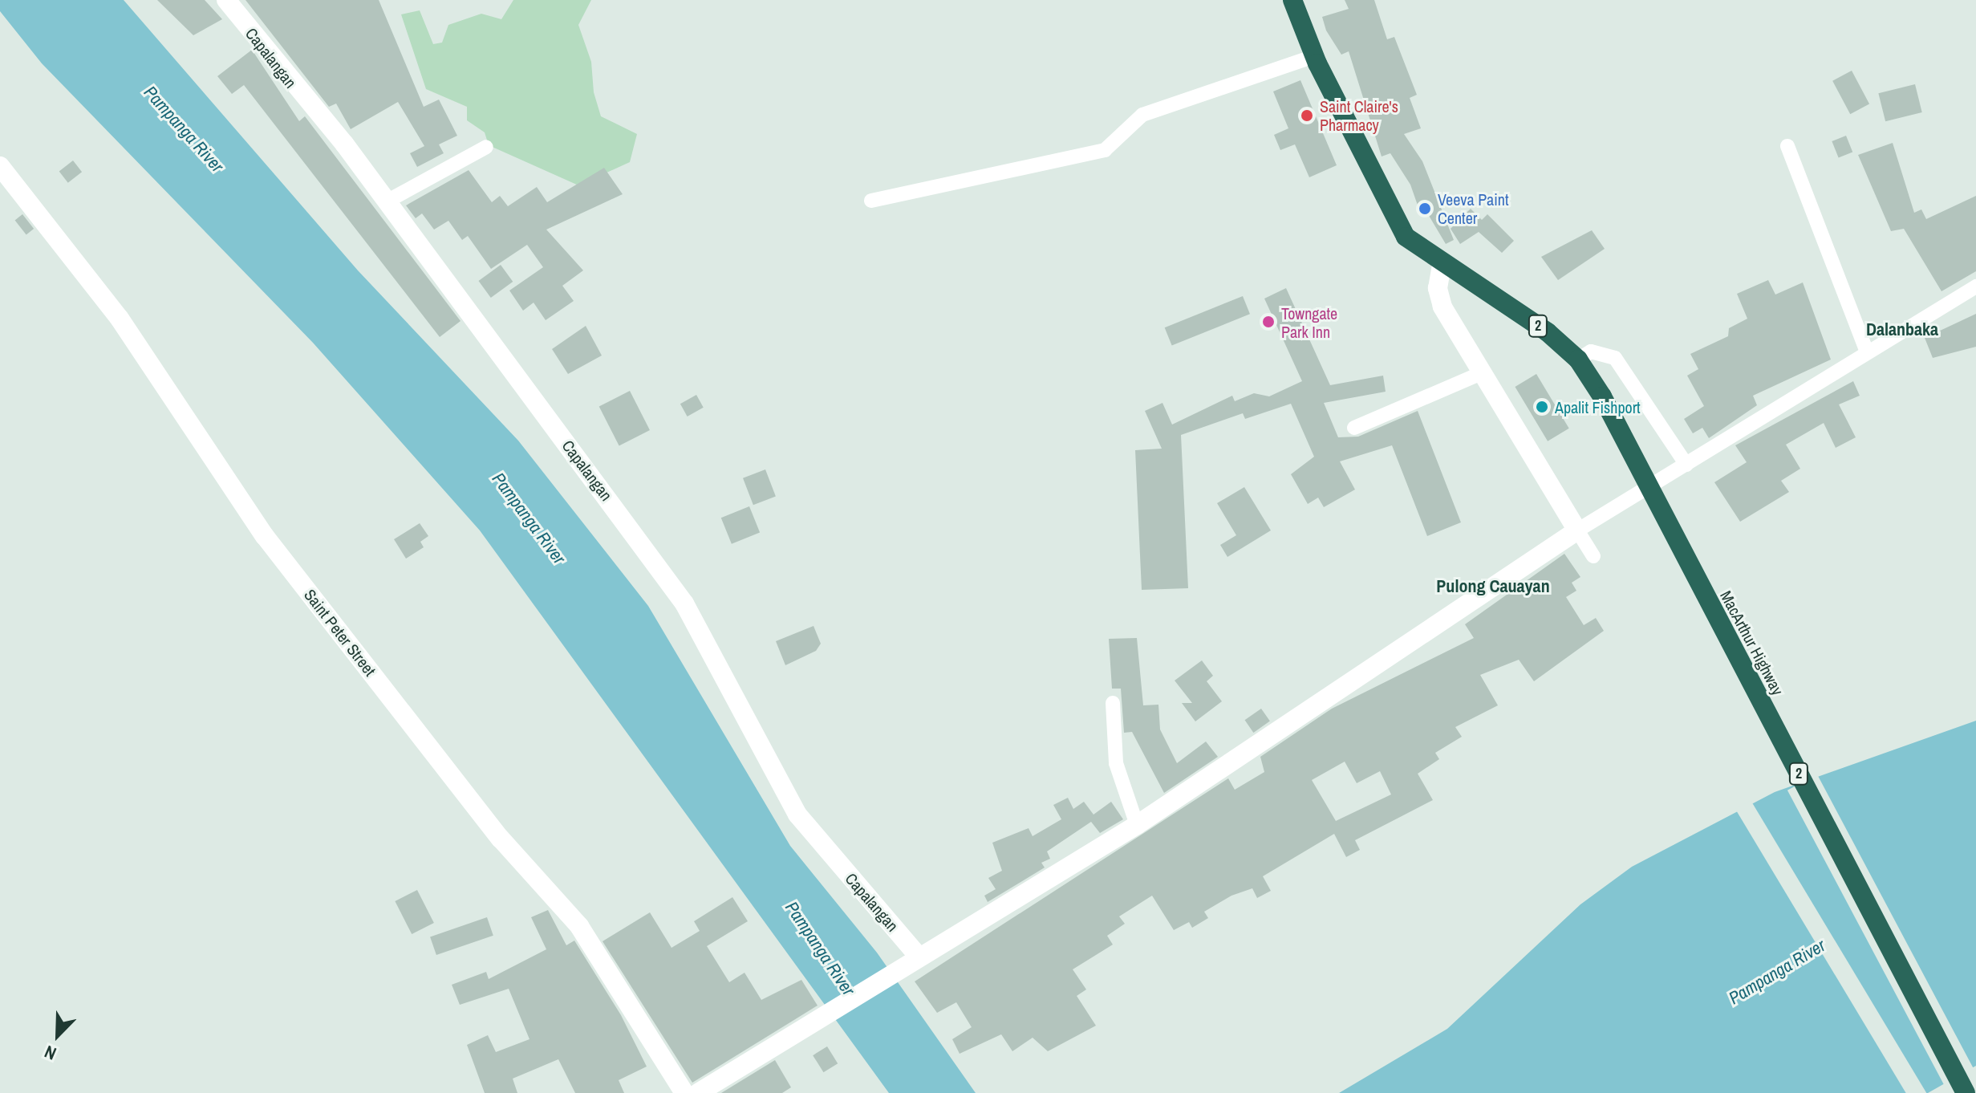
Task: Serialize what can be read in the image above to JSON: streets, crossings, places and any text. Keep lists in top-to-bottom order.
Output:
{
  "streets": {
    "highway": ["2", "MacArthur Highway"],
    "main road": ["Capalangan", "Saint Peter Street"]
  },
  "districts": ["Dalanbaka", "Pulong Cauayan"],
  "water": ["Pampanga River"],
  "places": [
    "Saint Claire's Pharmacy",
    "Veeva Paint Center",
    "Towngate Park Inn",
    "Apalit Fishport"
  ],
  "north": "bottom left"
}
